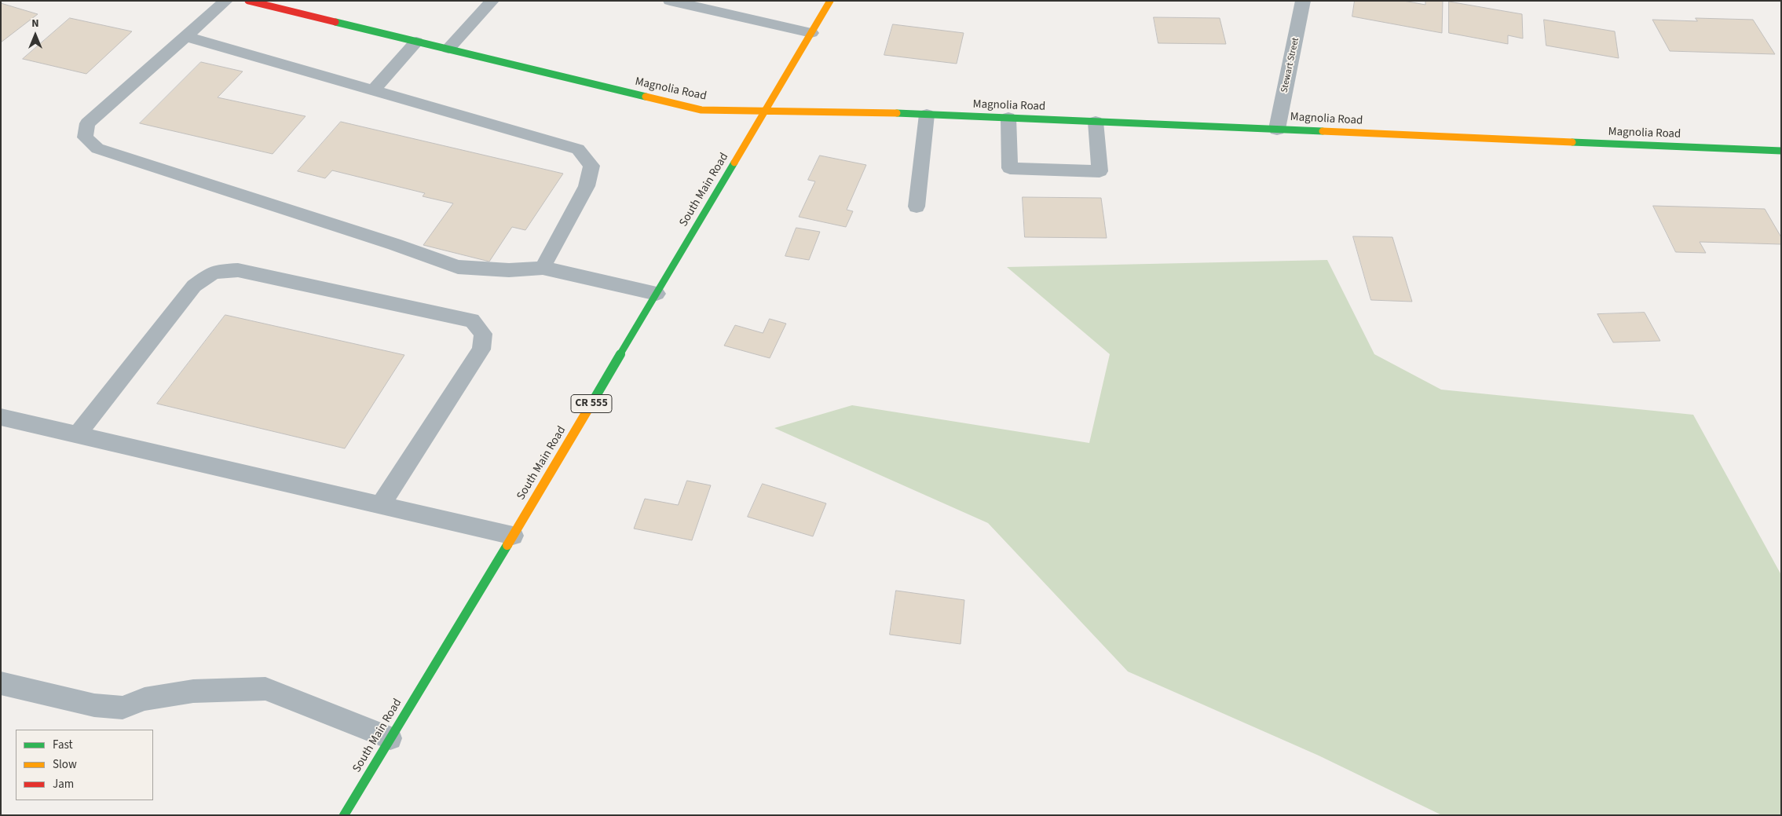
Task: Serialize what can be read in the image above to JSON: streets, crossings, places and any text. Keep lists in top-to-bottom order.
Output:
{
  "streets": {
    "street": [
      "Stewart Street",
      "Magnolia Road",
      "South Main Road",
      "CR 555"
    ]
  },
  "crossings": [
    ["Stewart Street", "Magnolia Road"],
    ["Magnolia Road", "South Main Road"]
  ],
  "legend": ["Fast", "Slow", "Jam"],
  "north": "top"
}
